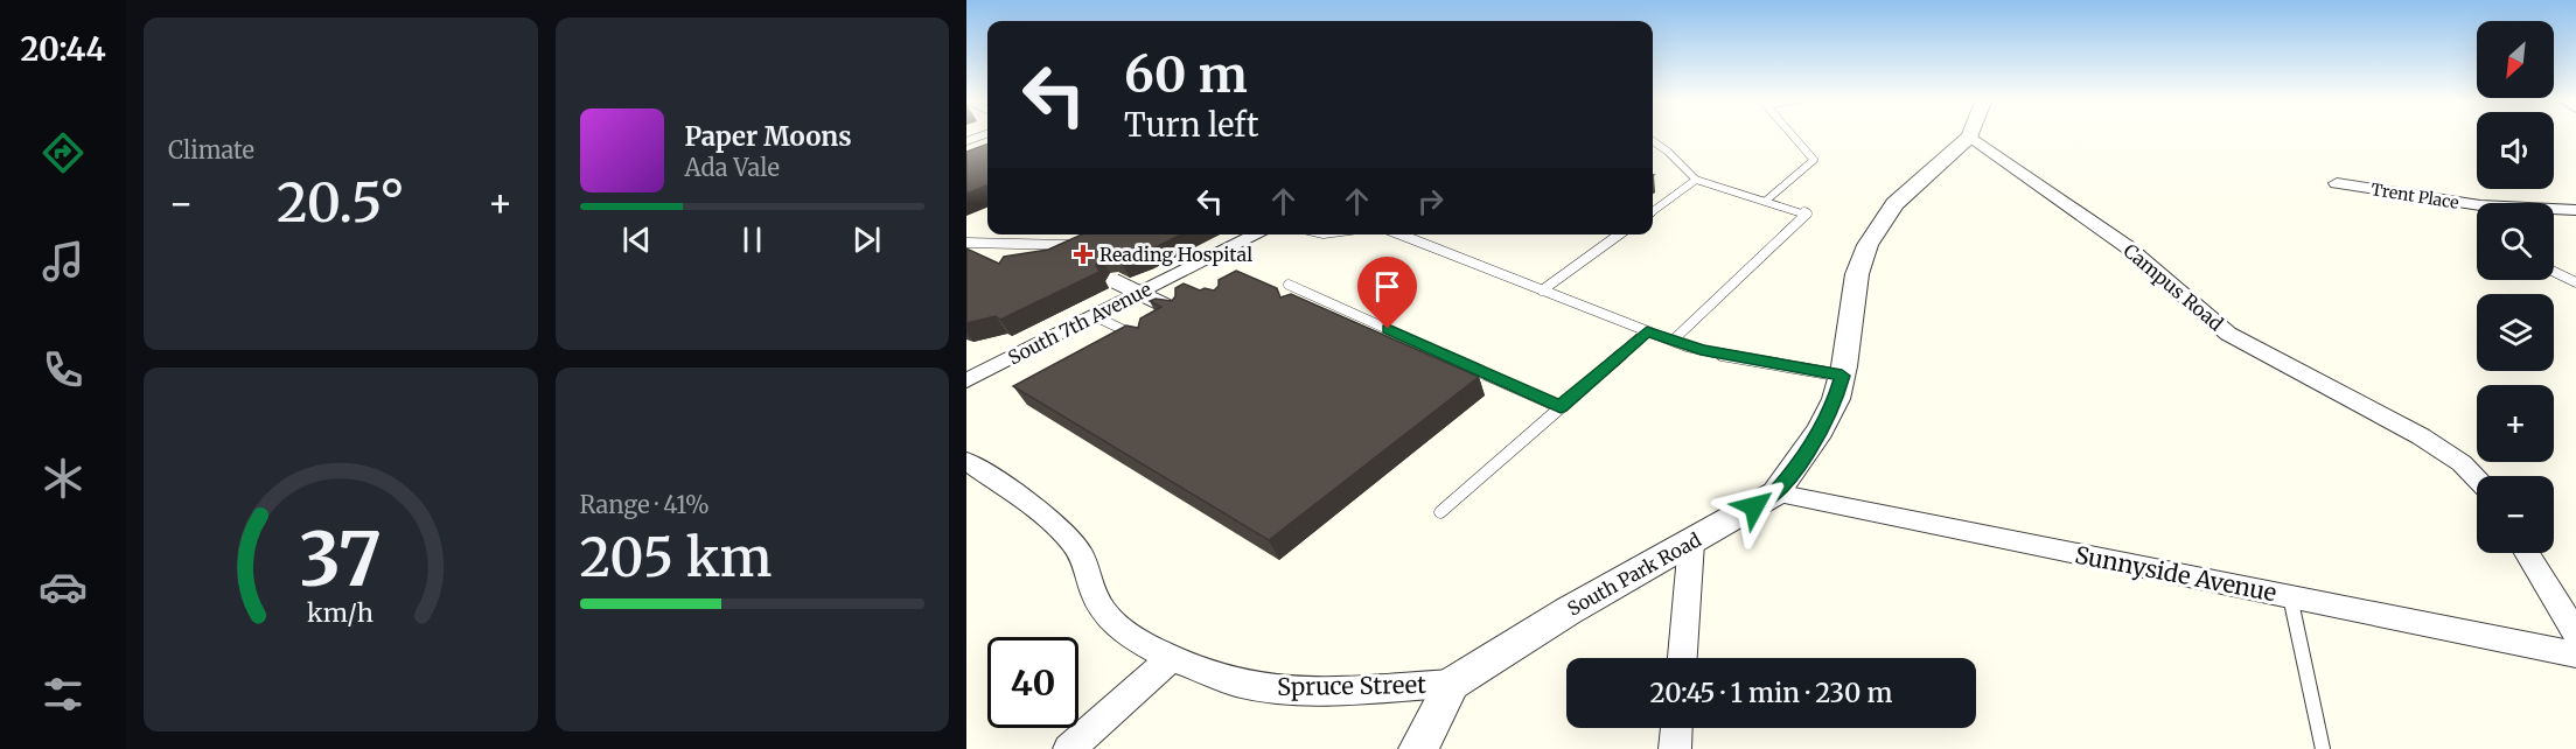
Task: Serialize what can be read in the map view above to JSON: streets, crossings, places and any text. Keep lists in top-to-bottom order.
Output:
{
  "streets": {
    "street": [
      "Trent Place",
      "Campus Road",
      "South 7th Avenue",
      "South Park Road",
      "Sunnyside Avenue",
      "Spruce Street"
    ]
  },
  "crossings": [
    ["Campus Road", "South Park Road"],
    ["South Park Road", "Sunnyside Avenue"],
    ["South Park Road", "Spruce Street"]
  ],
  "places": {
    "health": ["Reading Hospital"]
  },
  "north": "bottom left",
  "page": {
    "tabs": "20:44",
    "tile": [
      "Climate",
      ["Range · 41%", "205 km"]
    ],
    "map_buttons": ["+", "−"],
    "turn": ["60 m", "Turn left"],
    "song": ["Paper Moons", "Ada Vale"],
    "heat": ["−", "20.5°", "+"],
    "limit": "40",
    "trip": "20:45 · 1 min · 230 m",
    "gauge": ["37", "km/h"]
  }
}
